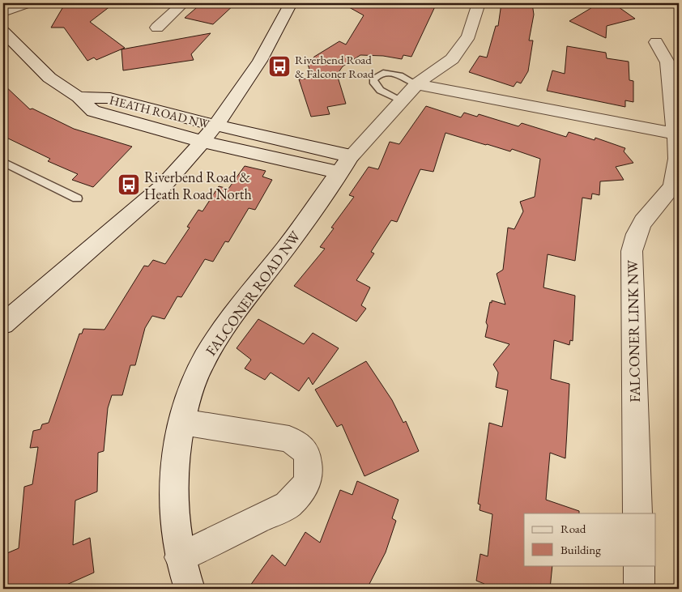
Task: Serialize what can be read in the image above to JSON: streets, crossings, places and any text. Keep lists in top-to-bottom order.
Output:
{
  "streets": {
    "street": ["HEATH ROAD NW", "FALCONER ROAD NW", "FALCONER LINK NW"]
  },
  "places": {
    "bus stop": ["Riverbend Road & Falconer Road", "Riverbend Road & Heath Road North"]
  },
  "legend": ["Road", "Building"]
}
